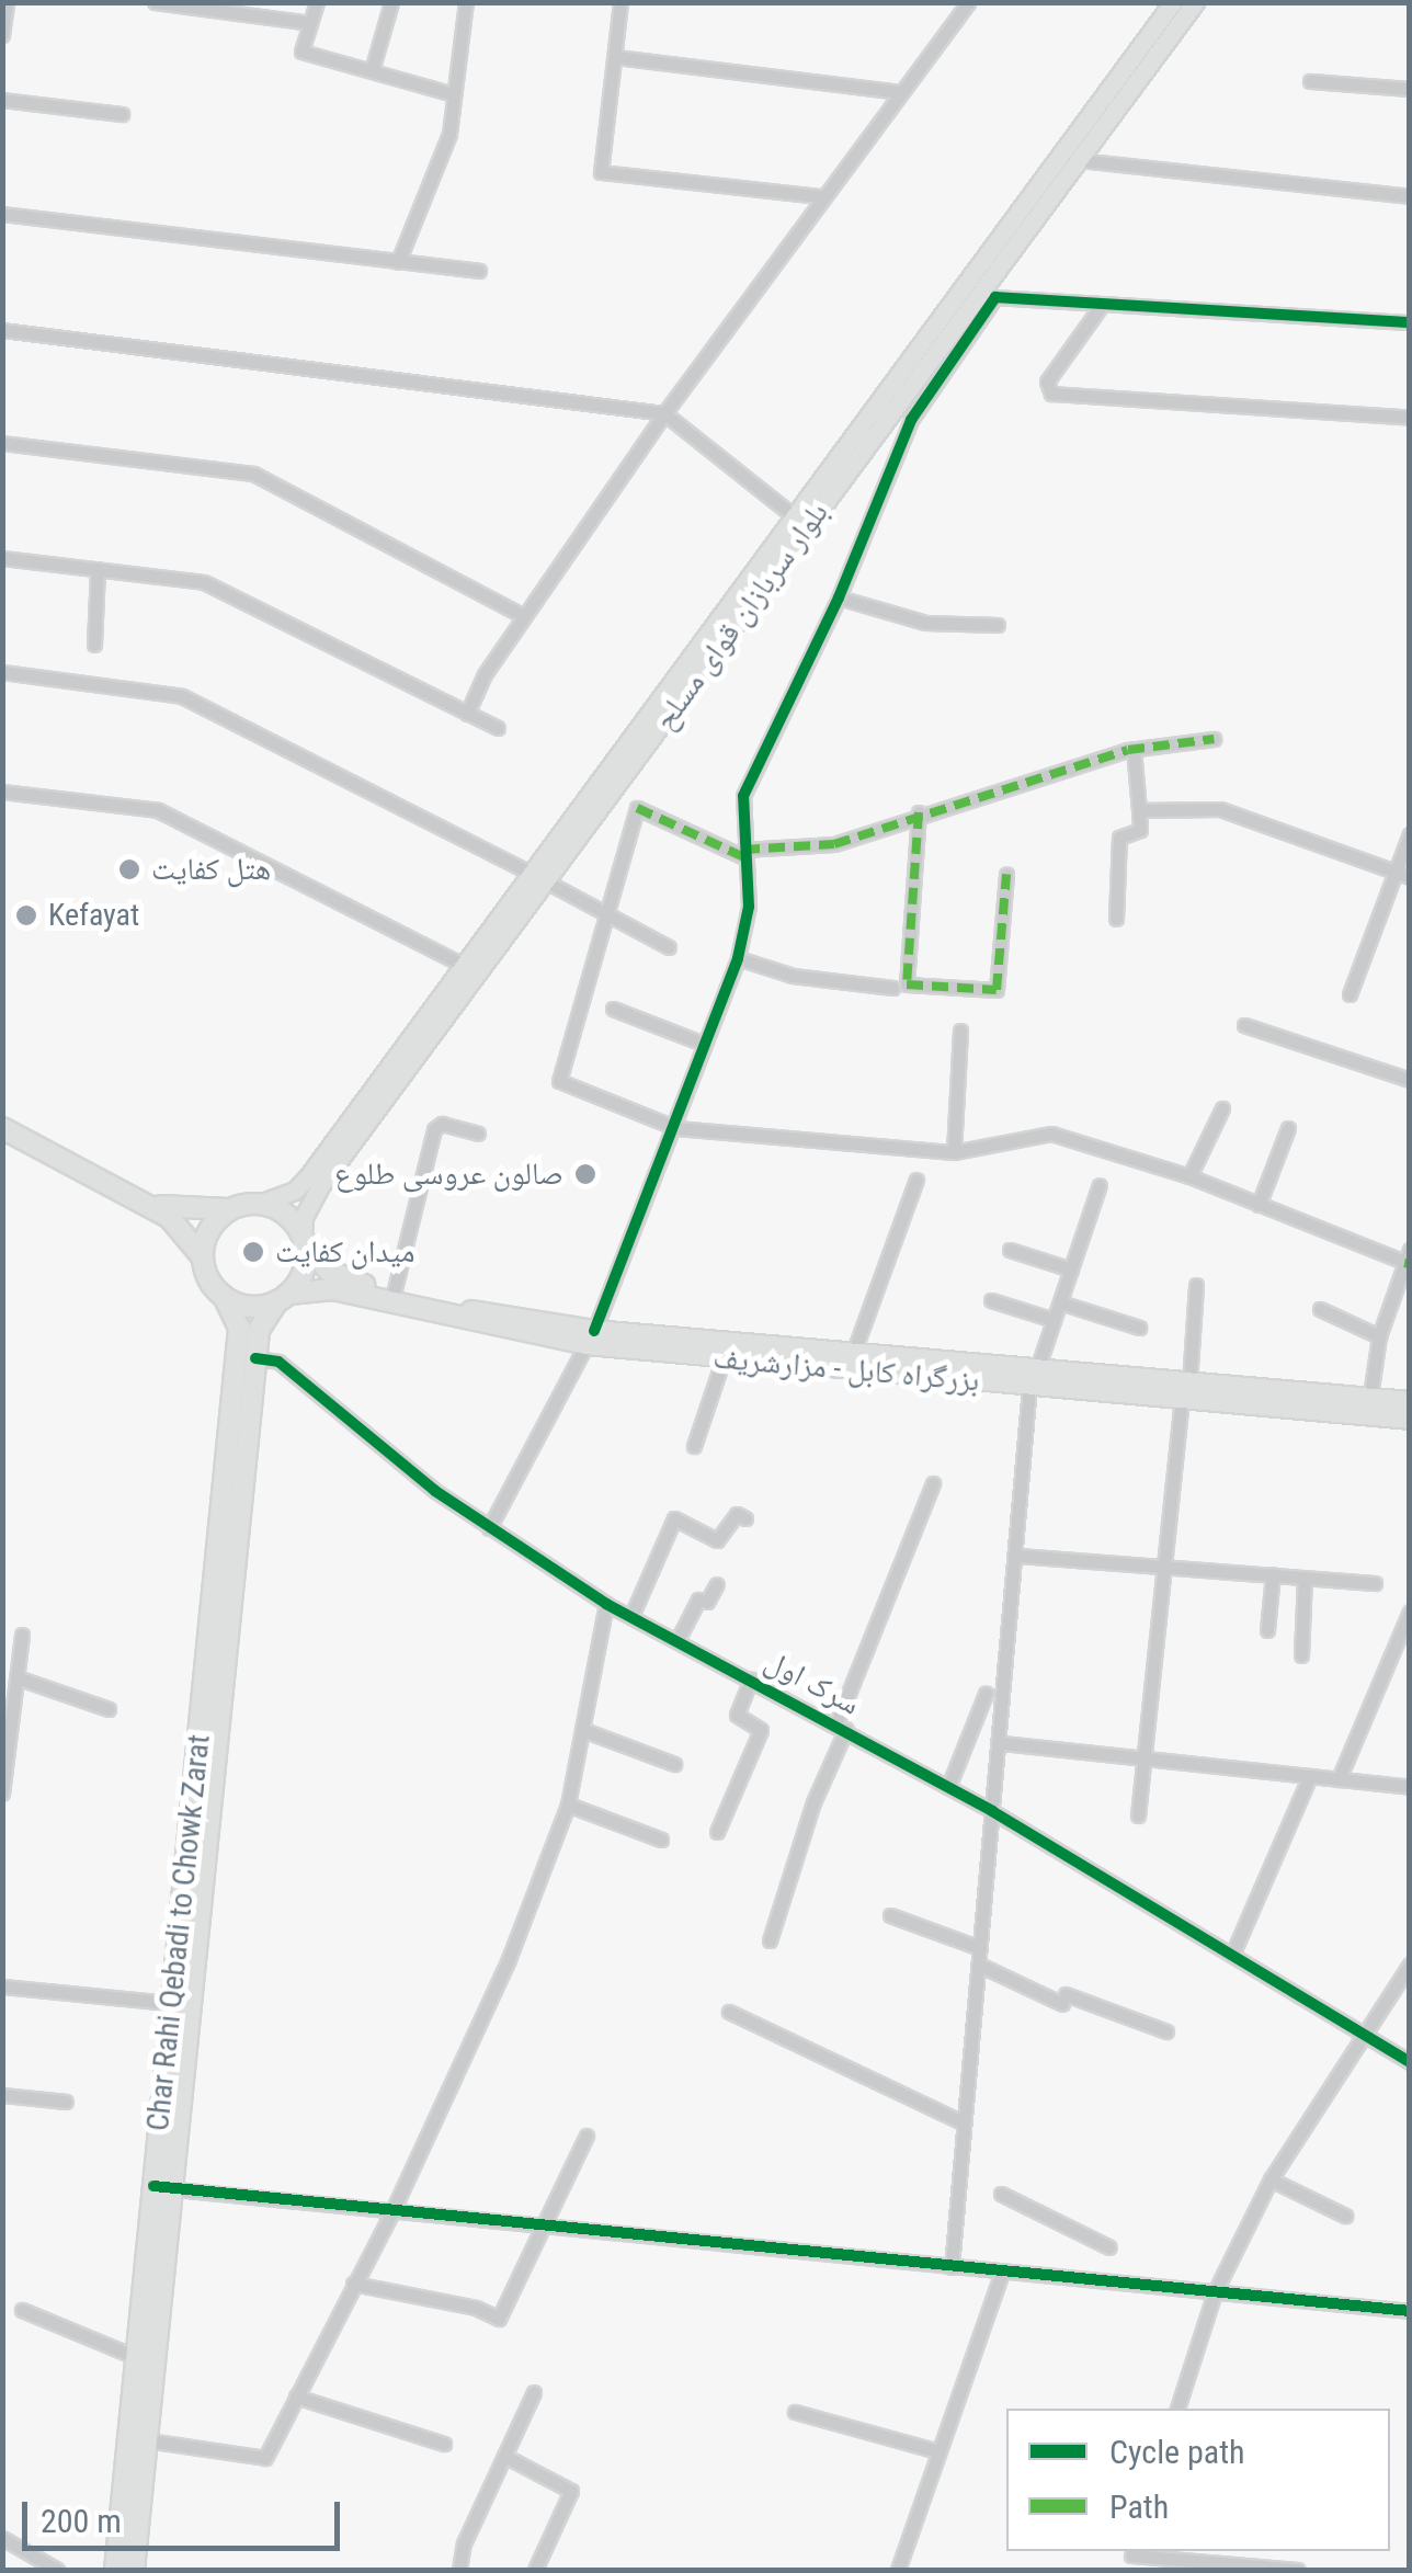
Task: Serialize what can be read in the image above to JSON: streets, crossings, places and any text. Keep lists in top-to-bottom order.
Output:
{
  "streets": {
    "highway": ["بزرگراه کابل - مزارشریف", "Char Rahi Qebadi to Chowk Zarat"],
    "main road": ["بلوار سربازان قوای مسلح"],
    "street": ["سرک اول"]
  },
  "crossings": [
    ["بلوار سربازان قوای مسلح", "بزرگراه کابل - مزارشریف"],
    ["بلوار سربازان قوای مسلح", "Char Rahi Qebadi to Chowk Zarat"],
    ["بزرگراه کابل - مزارشریف", "Char Rahi Qebadi to Chowk Zarat"],
    ["سرک اول", "Char Rahi Qebadi to Chowk Zarat"]
  ],
  "places": [
    "هتل کفایت",
    "Kefayat",
    "صالون عروسی طلوع",
    "میدان کفایت"
  ],
  "legend": ["Cycle path", "Path"],
  "scale_bar": "200 m"
}
